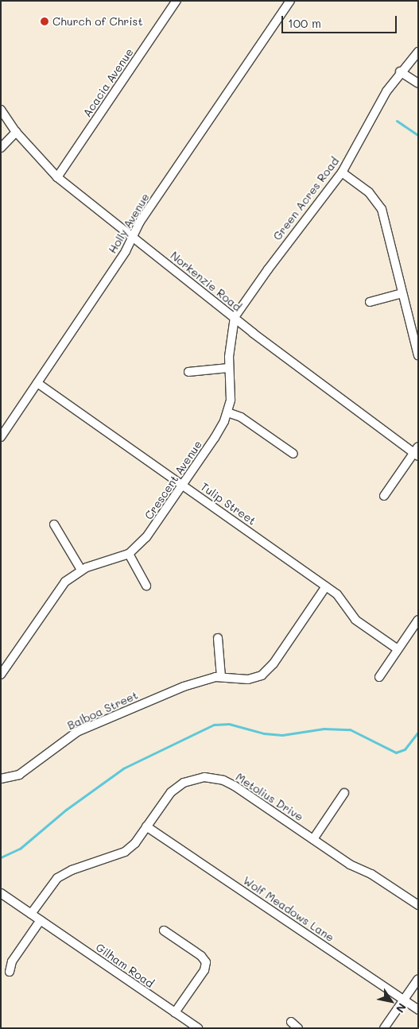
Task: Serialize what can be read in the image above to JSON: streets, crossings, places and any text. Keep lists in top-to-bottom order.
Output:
{
  "streets": {
    "street": [
      "Acacia Avenue",
      "Green Acres Road",
      "Holly Avenue",
      "Norkenzie Road",
      "Crescent Avenue",
      "Tulip Street",
      "Balboa Street",
      "Metolius Drive",
      "Wolf Meadows Lane",
      "Gilham Road"
    ]
  },
  "crossings": [
    ["Acacia Avenue", "Norkenzie Road"],
    ["Green Acres Road", "Norkenzie Road"],
    ["Green Acres Road", "Crescent Avenue"],
    ["Holly Avenue", "Norkenzie Road"],
    ["Holly Avenue", "Tulip Street"],
    ["Norkenzie Road", "Crescent Avenue"],
    ["Crescent Avenue", "Tulip Street"],
    ["Tulip Street", "Balboa Street"],
    ["Metolius Drive", "Wolf Meadows Lane"],
    ["Metolius Drive", "Gilham Road"]
  ],
  "places": ["Church of Christ"],
  "scale_bar": "100 m",
  "north": "bottom right"
}
